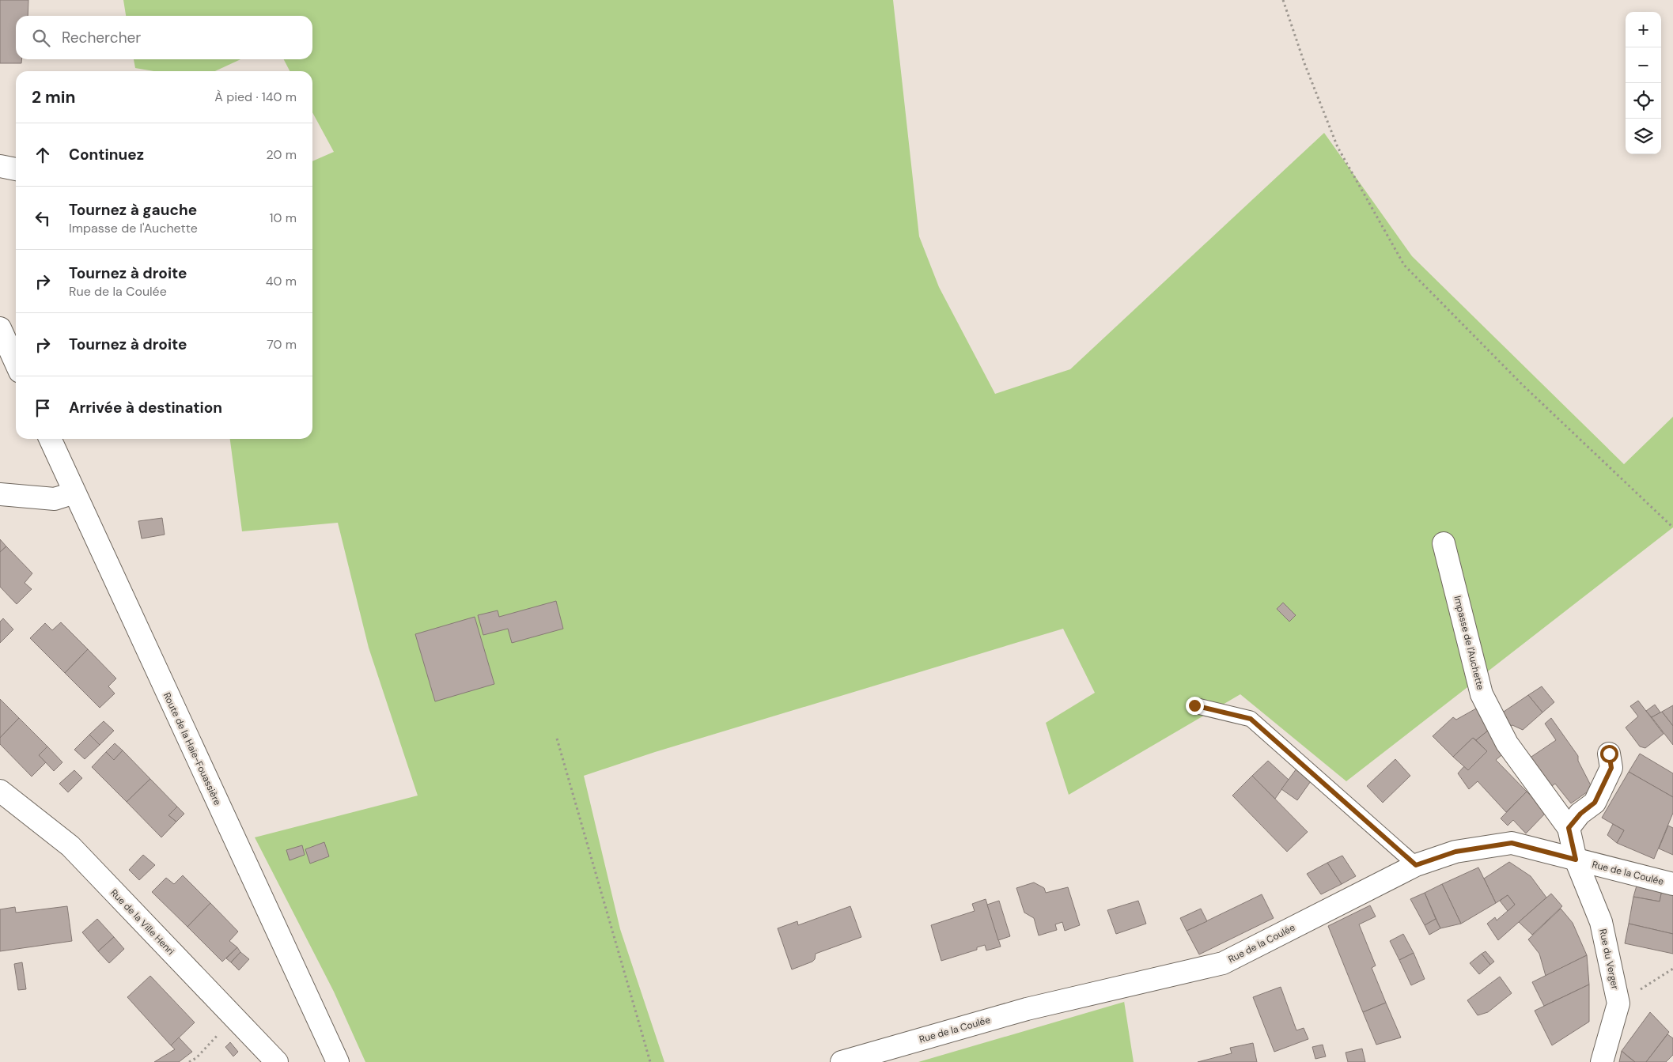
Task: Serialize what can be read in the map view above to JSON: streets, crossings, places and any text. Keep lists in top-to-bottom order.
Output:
{
  "streets": {
    "street": [
      "Impasse de l'Auchette",
      "Route de la Haie-Fouassière",
      "Rue de la Coulée",
      "Rue de la Ville Henri",
      "Rue du Verger"
    ]
  },
  "crossings": [
    ["Impasse de l'Auchette", "Rue de la Coulée"],
    ["Impasse de l'Auchette", "Rue du Verger"],
    ["Rue de la Coulée", "Rue du Verger"]
  ],
  "page": {
    "map_buttons": ["+", "−"],
    "search": "Rechercher",
    "heading": ["2 min", "À pied · 140 m"],
    "list": [
      ["Continuez", "20 m"],
      ["Tournez à gauche", "Impasse de l'Auchette", "10 m"],
      ["Tournez à droite", "Rue de la Coulée", "40 m"],
      ["Tournez à droite", "70 m"],
      "Arrivée à destination"
    ]
  }
}
